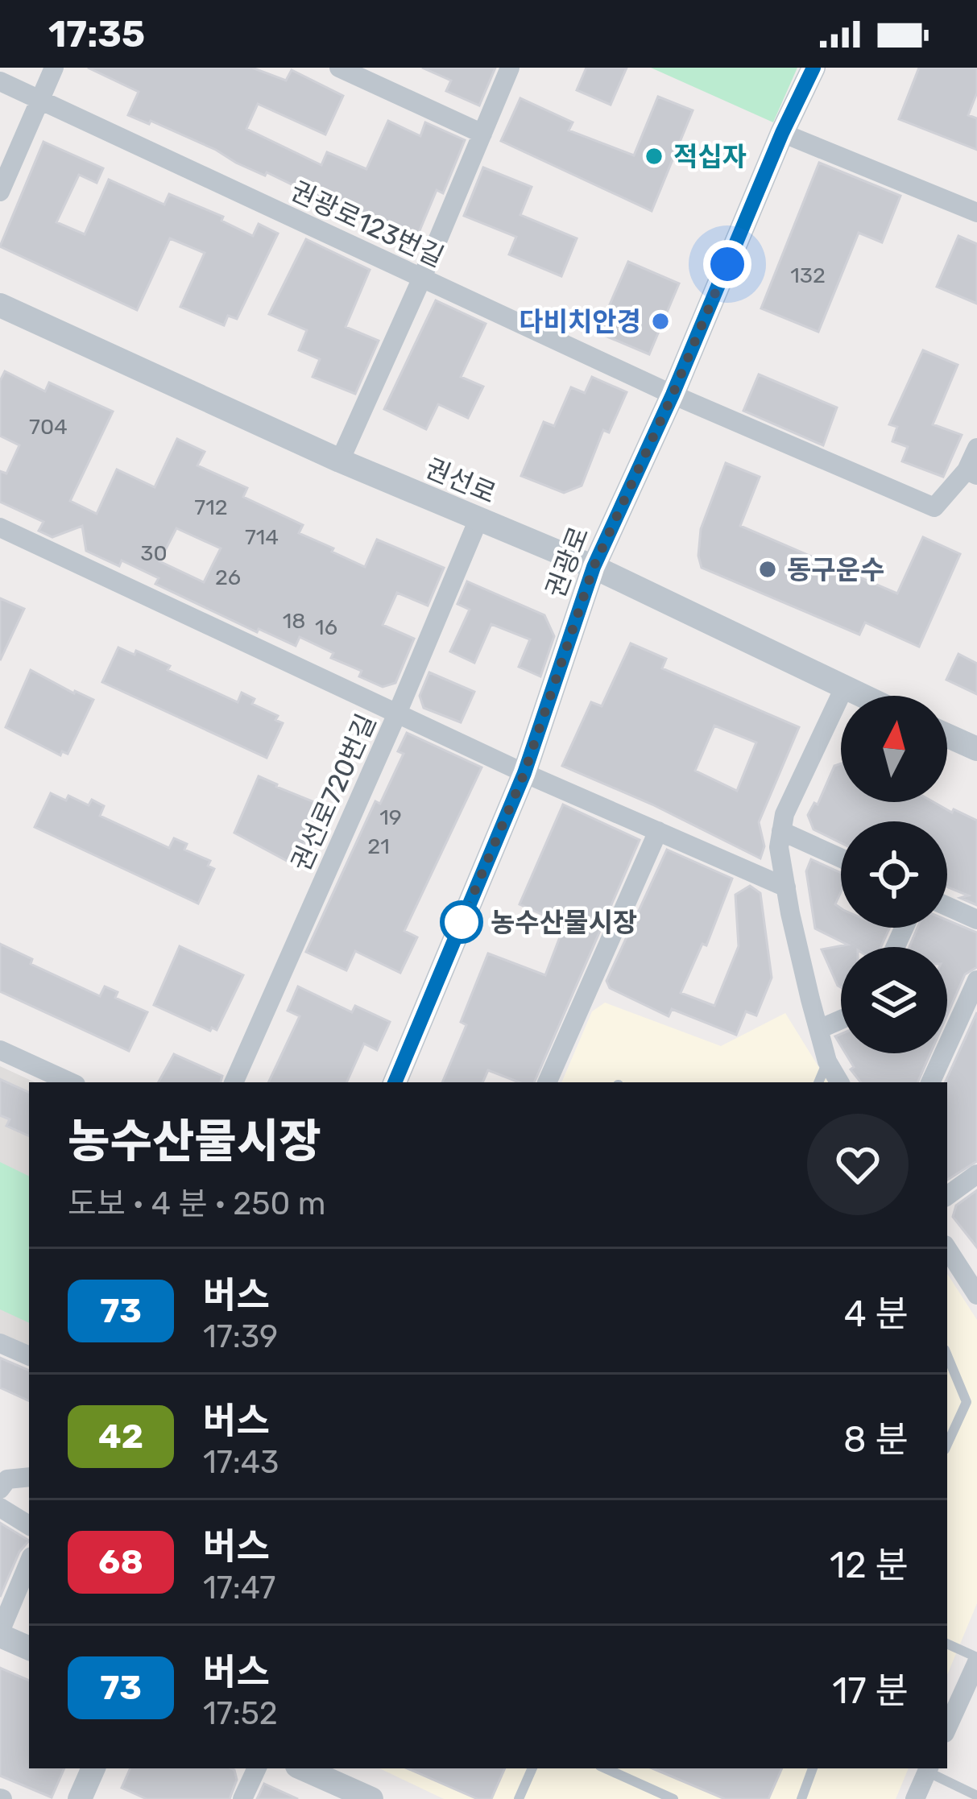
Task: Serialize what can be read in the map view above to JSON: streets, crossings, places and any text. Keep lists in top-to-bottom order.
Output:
{
  "streets": {
    "street": [
      "권광로123번길",
      "권선로",
      "권광로",
      "권선로720번길"
    ]
  },
  "crossings": [
    ["권광로123번길", "권광로"],
    ["권선로", "권광로"],
    ["권선로", "권선로720번길"]
  ],
  "places": [
    "적십자",
    "다비치안경",
    "동구운수",
    "농수산물시장"
  ],
  "lines": ["bus line 73"],
  "house_numbers": [
    "132",
    "704",
    "712",
    "714",
    "30",
    "26",
    "18",
    "16",
    "19",
    "21"
  ],
  "north": "top",
  "page": {
    "status": "17:35",
    "heading": ["농수산물시장", "도보 · 4 분 · 250 m"],
    "list": [
      {
        "mark": "73",
        "name": "버스",
        "note": "17:39",
        "value": "4 분"
      },
      {
        "mark": "42",
        "name": "버스",
        "note": "17:43",
        "value": "8 분"
      },
      {
        "mark": "68",
        "name": "버스",
        "note": "17:47",
        "value": "12 분"
      },
      {
        "mark": "73",
        "name": "버스",
        "note": "17:52",
        "value": "17 분"
      }
    ]
  }
}
